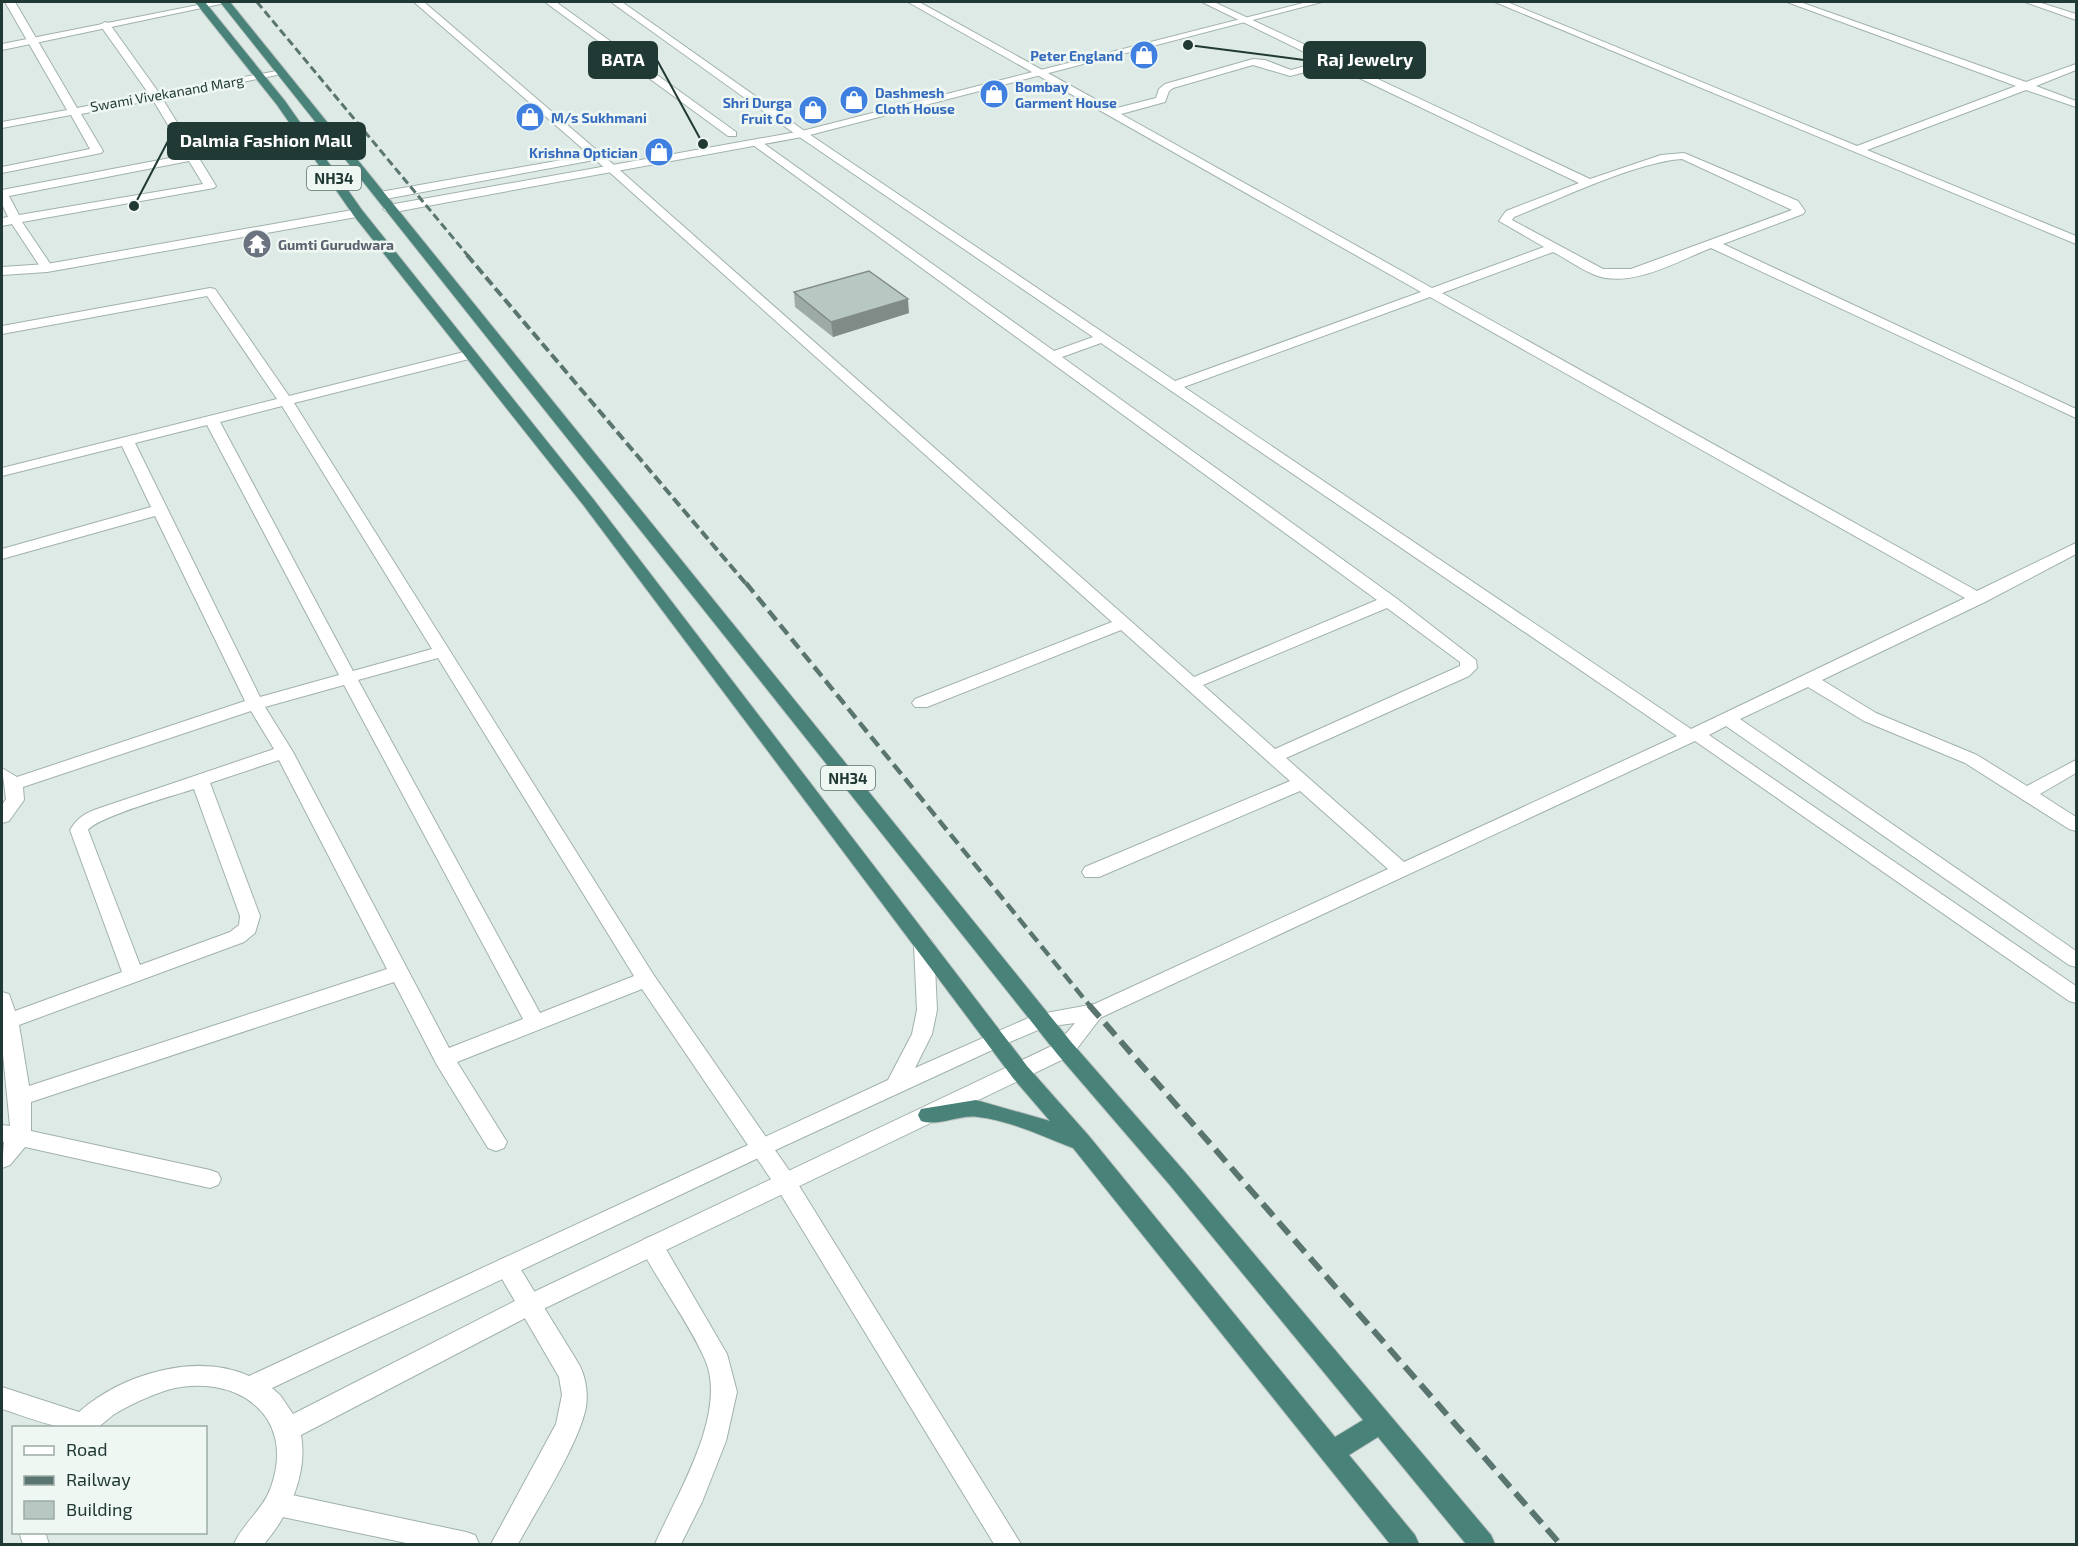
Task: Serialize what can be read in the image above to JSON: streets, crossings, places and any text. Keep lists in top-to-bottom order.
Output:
{
  "streets": {
    "highway": ["NH34"],
    "street": ["Swami Vivekanand Marg"]
  },
  "crossings": [
    ["Swami Vivekanand Marg", "NH34"]
  ],
  "places": {
    "other": ["Raj Jewelry", "BATA", "Dalmia Fashion Mall"],
    "shop": [
      "Peter England",
      "Bombay Garment House",
      "Dashmesh Cloth House",
      "Shri Durga Fruit Co",
      "M/s Sukhmani",
      "Krishna Optician"
    ],
    "temple": ["Gumti Gurudwara"]
  },
  "legend": ["Road", "Railway", "Building"]
}
